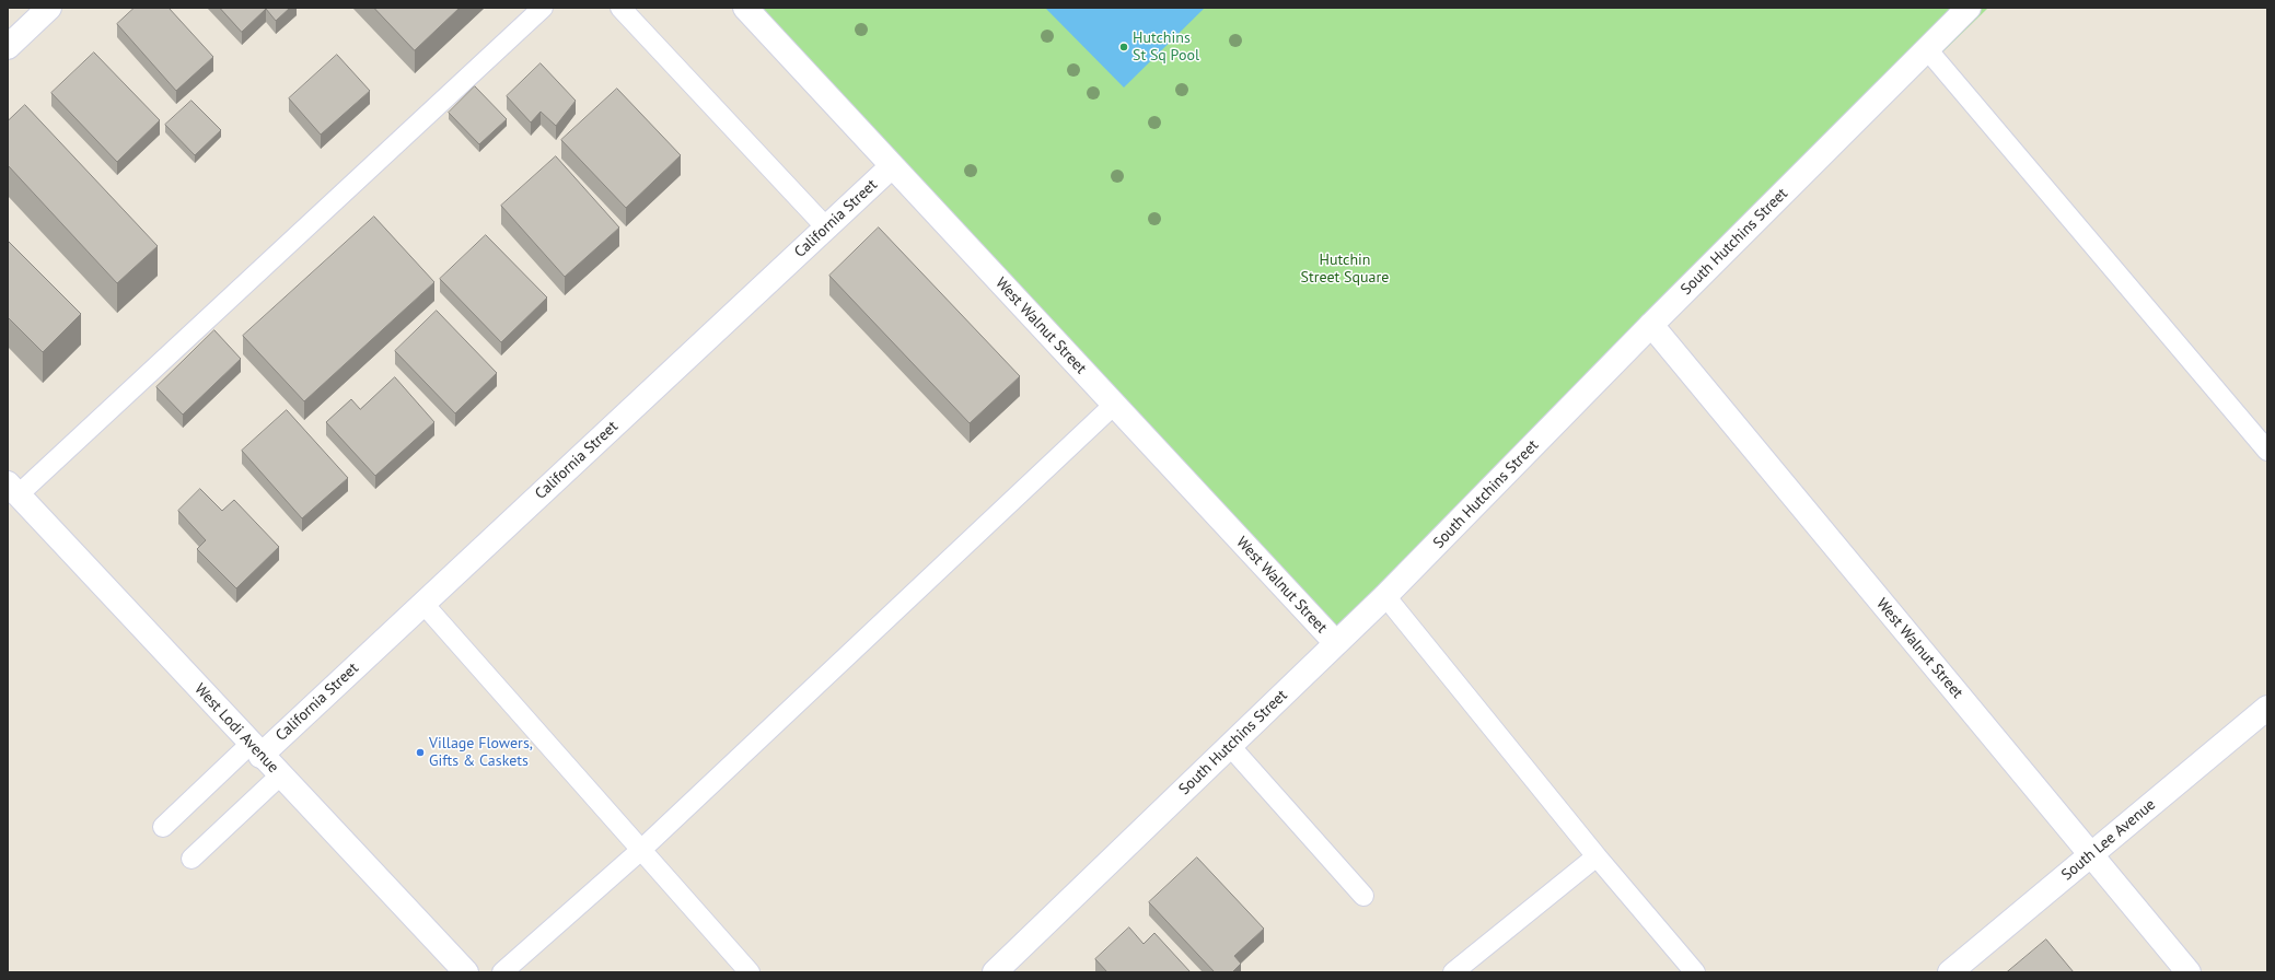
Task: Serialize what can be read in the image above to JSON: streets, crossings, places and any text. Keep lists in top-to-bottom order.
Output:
{
  "streets": {
    "street": [
      "California Street",
      "South Hutchins Street",
      "West Walnut Street",
      "West Lodi Avenue",
      "South Lee Avenue"
    ]
  },
  "crossings": [
    ["California Street", "West Walnut Street"],
    ["California Street", "West Lodi Avenue"],
    ["South Hutchins Street", "West Walnut Street"],
    ["West Walnut Street", "South Lee Avenue"]
  ],
  "parks": ["Hutchin Street Square"],
  "places": ["Hutchins St Sq Pool", "Village Flowers, Gifts & Caskets"]
}
